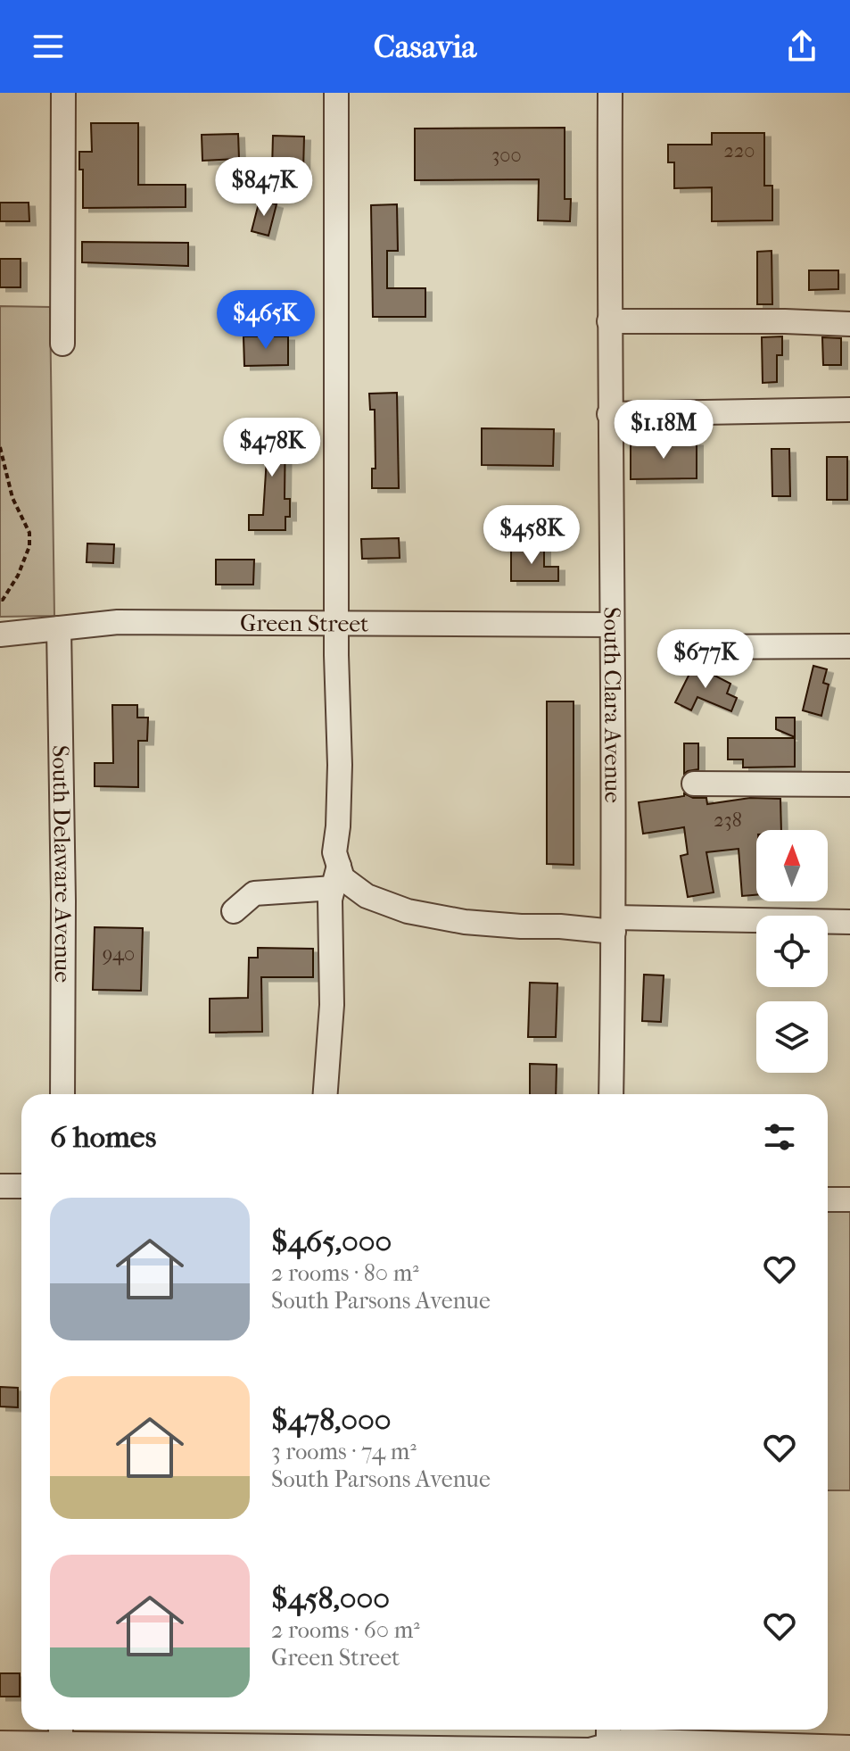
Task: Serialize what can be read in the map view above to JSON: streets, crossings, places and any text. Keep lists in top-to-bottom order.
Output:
{
  "streets": {
    "street": ["Green Street", "South Clara Avenue", "South Delaware Avenue"]
  },
  "crossings": [
    ["Green Street", "South Clara Avenue"],
    ["Green Street", "South Delaware Avenue"]
  ],
  "house_numbers": [
    "220",
    "300",
    "238",
    "940"
  ],
  "north": "top",
  "page": {
    "header": "Casavia",
    "price": [
      "$847K",
      "$465K",
      "$1.18M",
      "$478K",
      "$458K",
      "$677K"
    ],
    "heading": "6 homes",
    "list": [
      {
        "name": "$465,000",
        "note": "2 rooms · 80 m² · South Parsons Avenue"
      },
      {
        "name": "$478,000",
        "note": "3 rooms · 74 m² · South Parsons Avenue"
      },
      {
        "name": "$458,000",
        "note": "2 rooms · 60 m² · Green Street"
      }
    ]
  }
}
